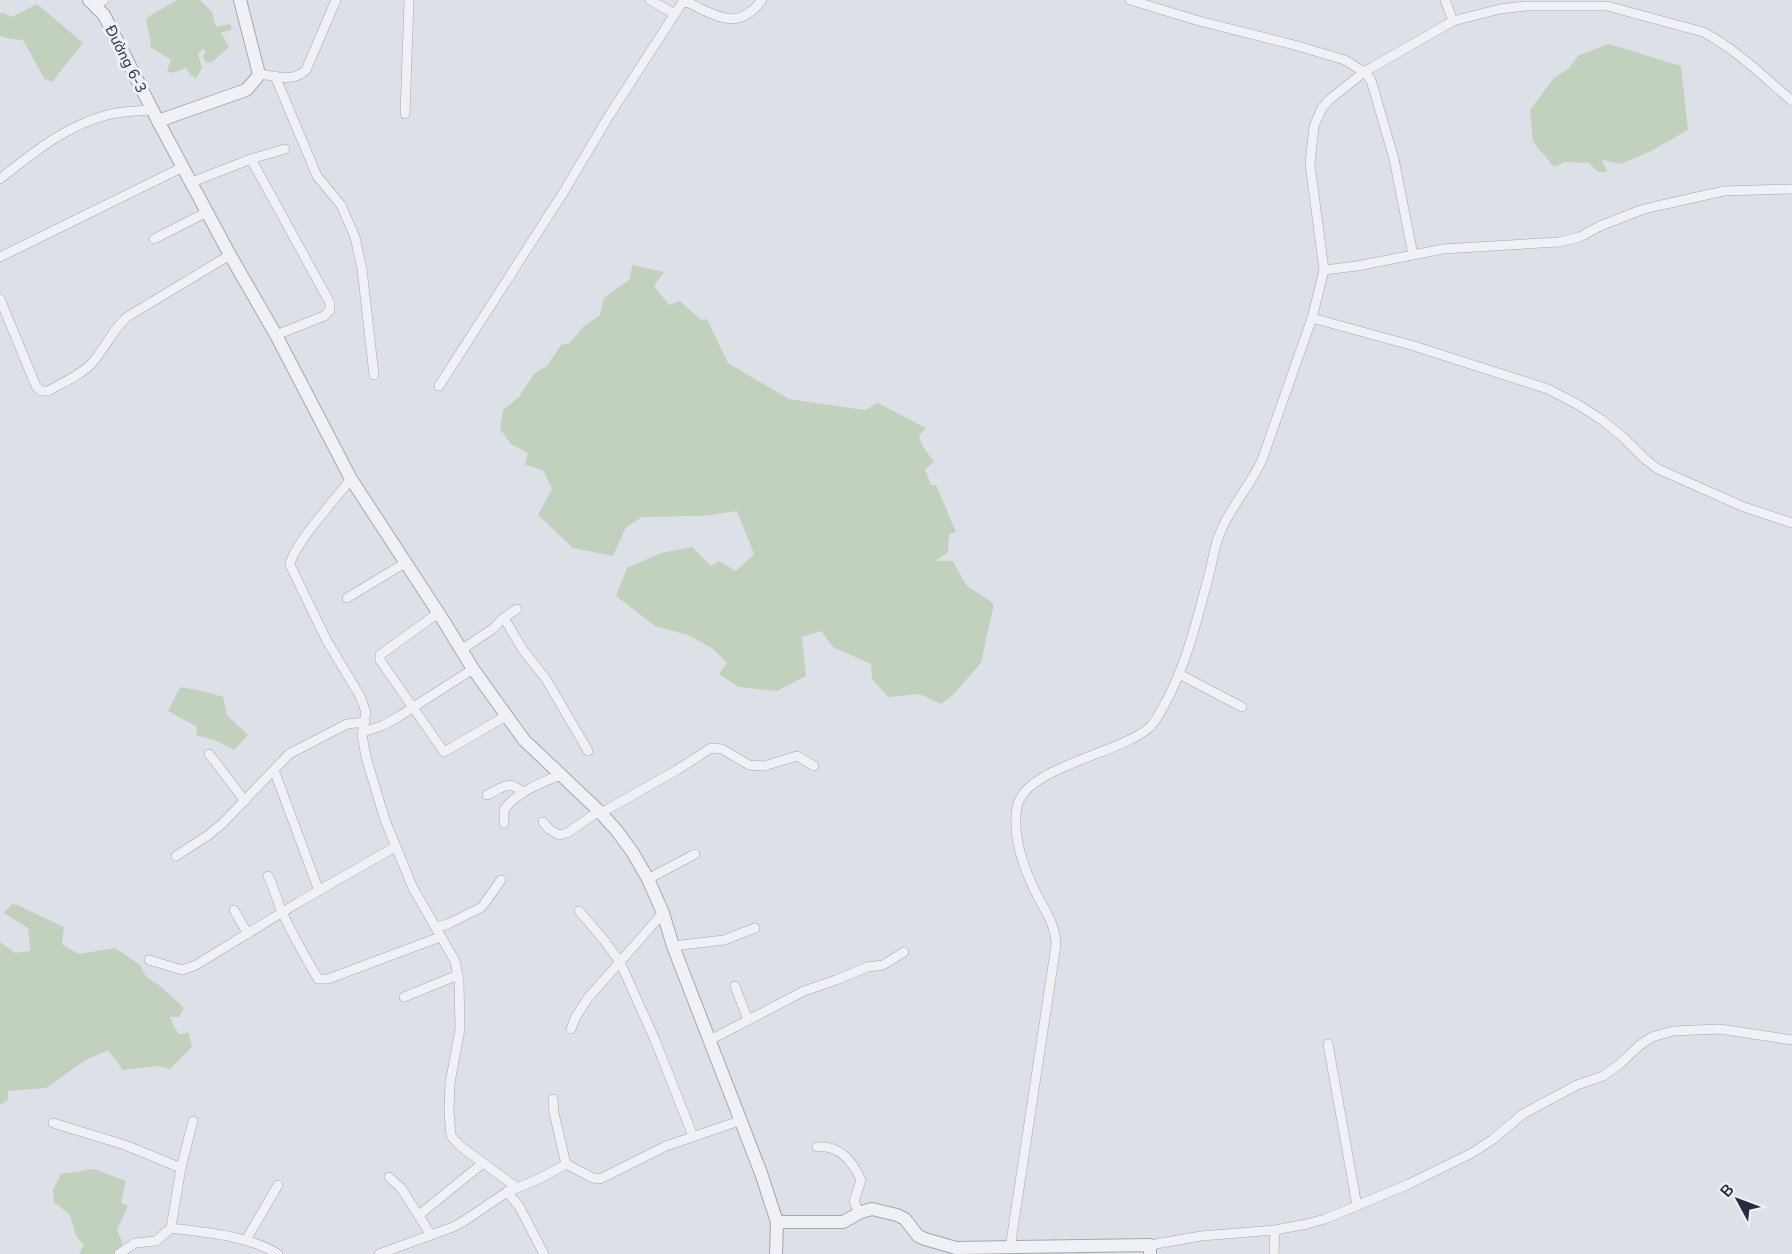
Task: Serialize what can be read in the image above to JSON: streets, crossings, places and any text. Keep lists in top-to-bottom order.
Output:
{
  "streets": {
    "street": ["Đường 6-3"]
  },
  "north": "top left"
}
